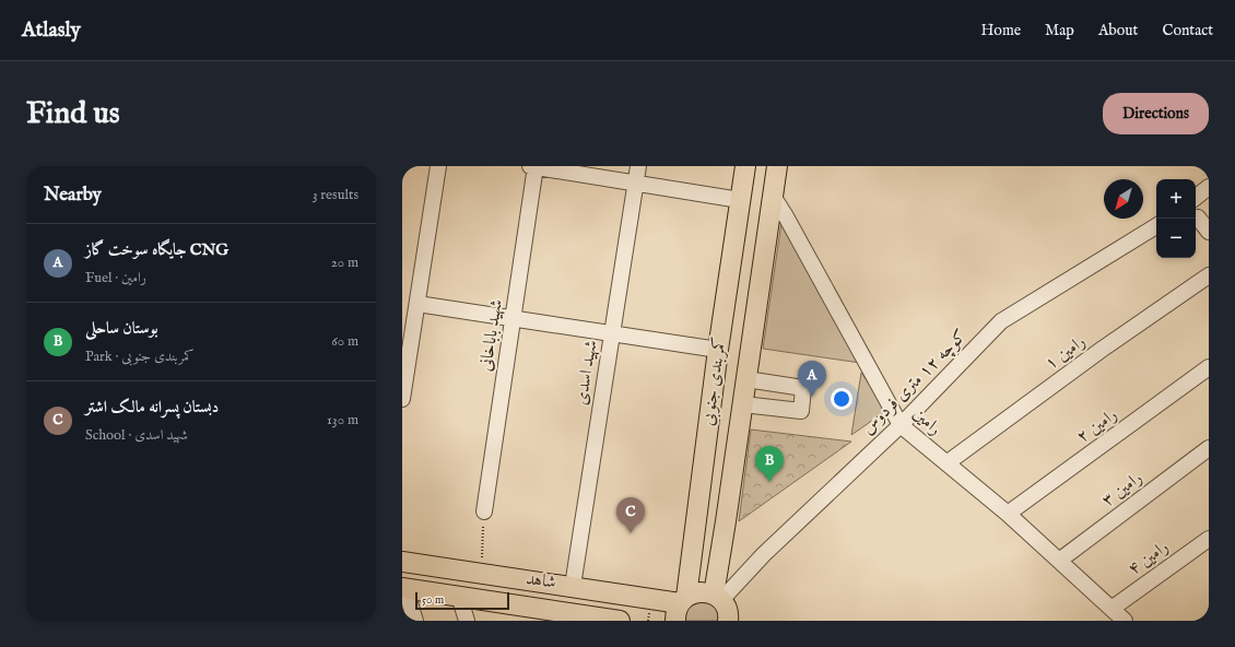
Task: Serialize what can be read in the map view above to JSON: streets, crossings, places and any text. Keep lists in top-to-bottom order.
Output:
{
  "streets": {
    "main road": ["کمربندی جنوبی", "شاهد"],
    "street": [
      "شهید باباخانی",
      "رامین ۱",
      "شهید اسدی",
      "کوچه ۱۲ متری فردوس",
      "رامین",
      "رامین ۲",
      "رامین ۳",
      "رامین ۴"
    ]
  },
  "crossings": [
    ["رامین ۱", "رامین"],
    ["شهید اسدی", "شاهد"],
    ["کمربندی جنوبی", "کوچه ۱۲ متری فردوس"],
    ["کمربندی جنوبی", "رامین"],
    ["کمربندی جنوبی", "شاهد"],
    ["کوچه ۱۲ متری فردوس", "رامین"],
    ["کوچه ۱۲ متری فردوس", "شاهد"],
    ["رامین", "رامین ۲"],
    ["رامین", "رامین ۳"],
    ["رامین", "رامین ۴"]
  ],
  "scale_bar": "50 m",
  "north": "bottom left",
  "page": {
    "header": "Atlasly",
    "nav": [
      "Home",
      "Map",
      "About",
      "Contact"
    ],
    "buttons": "Directions",
    "title": "Find us",
    "heading": ["Nearby", "3 results"],
    "map_buttons": ["+", "−"],
    "list": [
      {
        "mark": "A",
        "name": "جایگاه سوخت گاز CNG",
        "note": "Fuel · رامین",
        "value": "20 m"
      },
      {
        "mark": "B",
        "name": "بوستان ساحلی",
        "note": "Park · کمربندی جنوبی",
        "value": "60 m"
      },
      {
        "mark": "C",
        "name": "دبستان پسرانه مالک اشتر",
        "note": "School · شهید اسدی",
        "value": "130 m"
      }
    ],
    "pins": ["A", "B", "C"],
    "scale": "50 m"
  }
}
